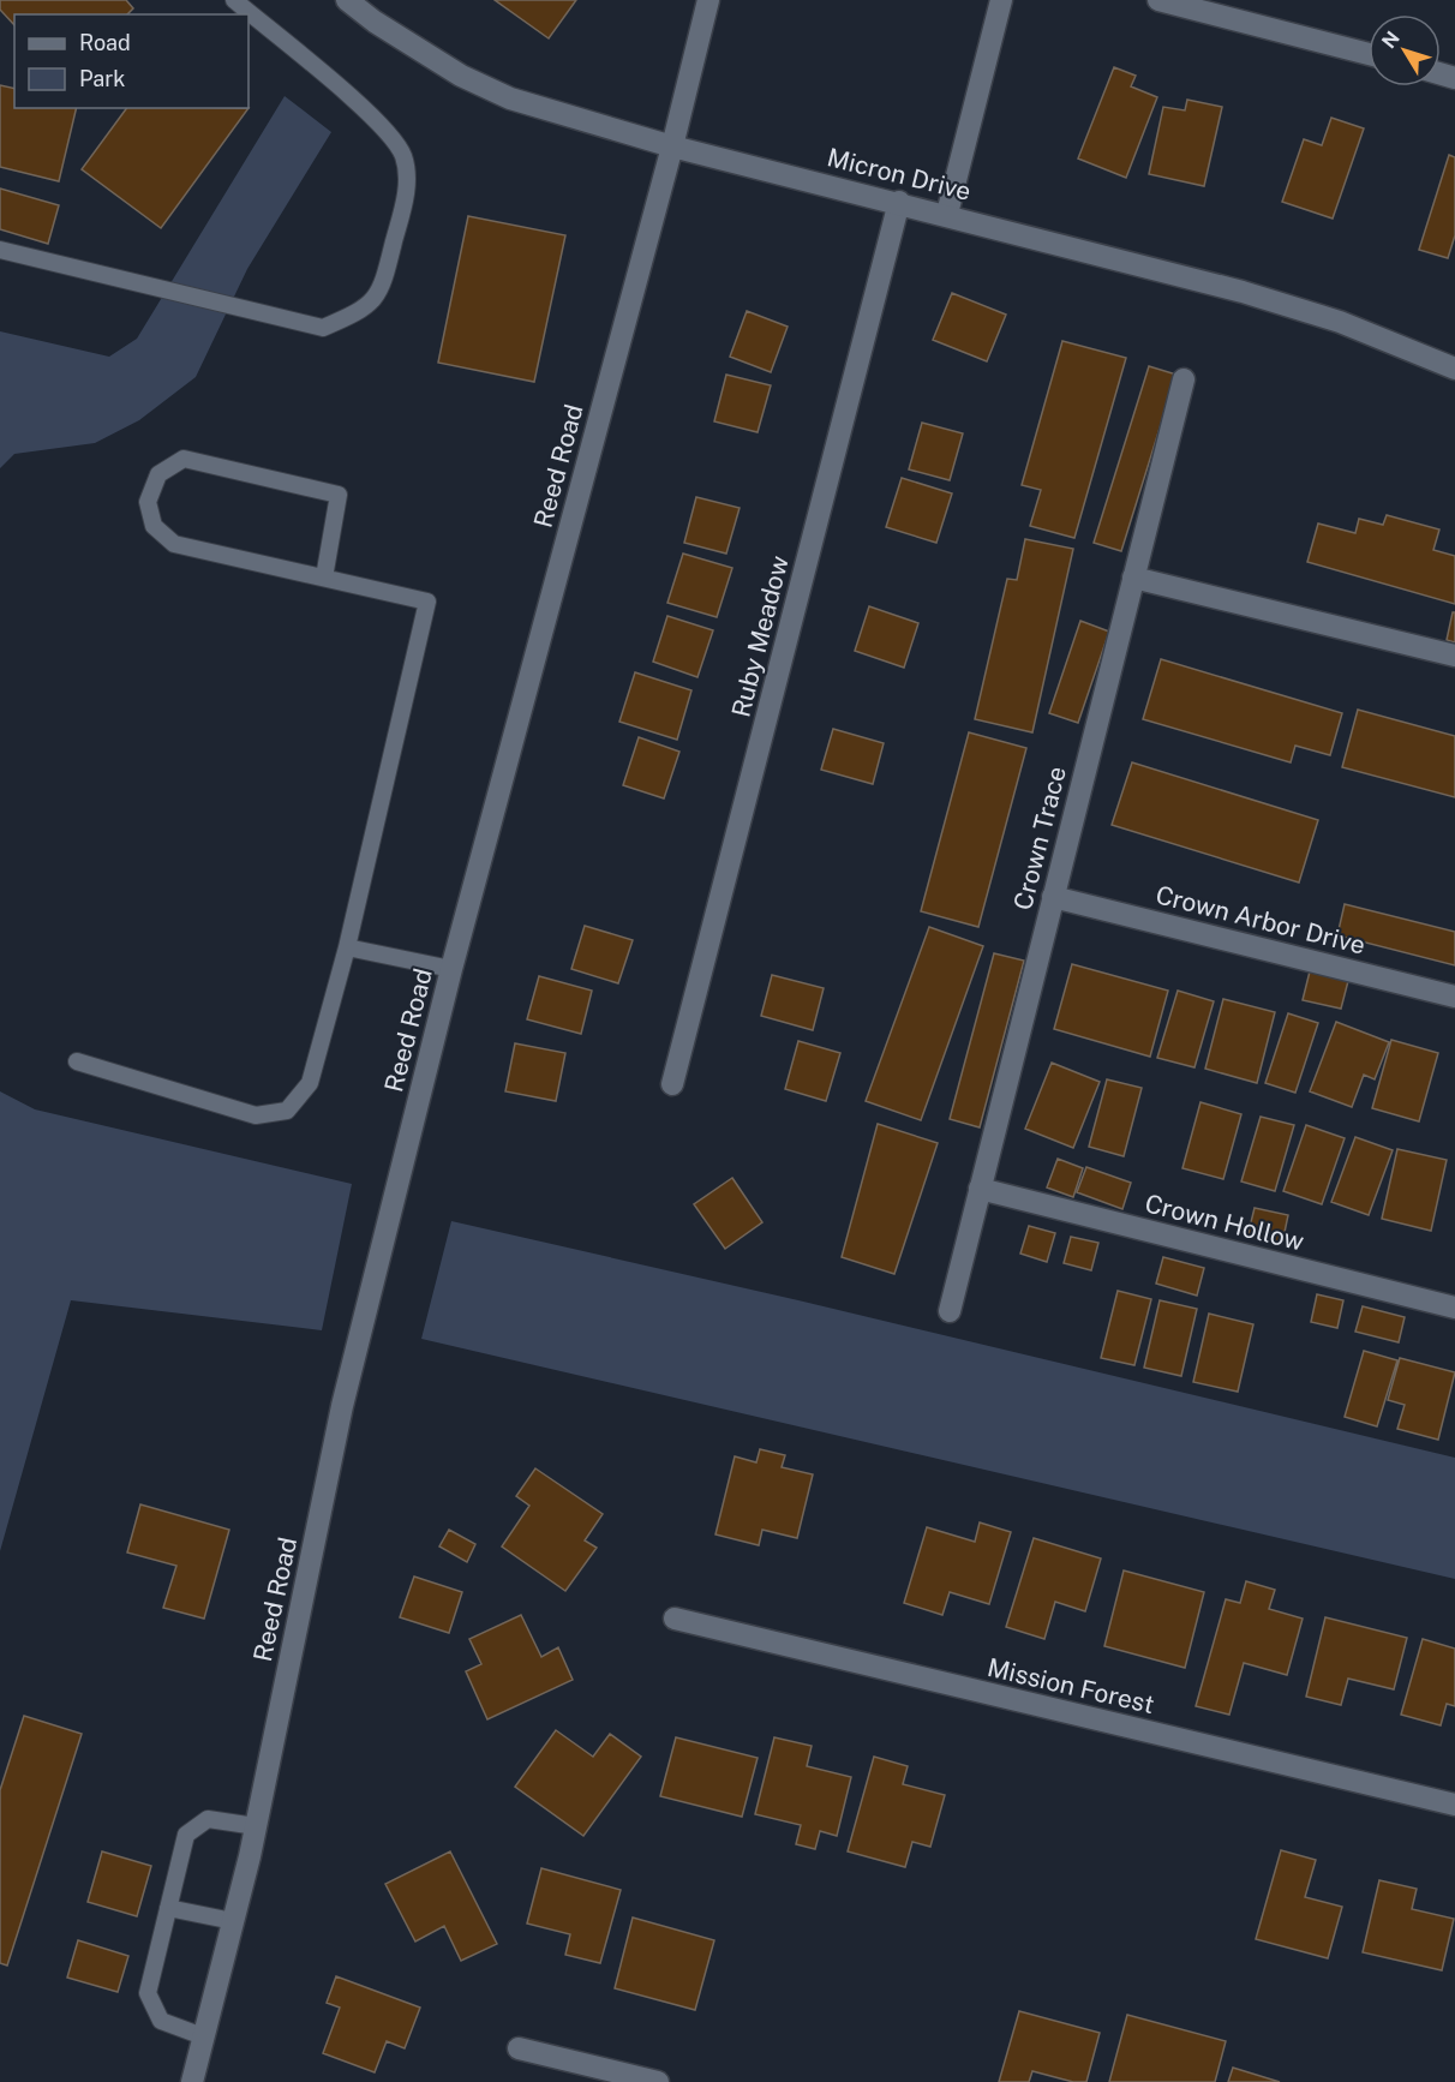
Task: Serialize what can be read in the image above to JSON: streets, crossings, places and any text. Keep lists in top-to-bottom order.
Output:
{
  "streets": {
    "street": [
      "Micron Drive",
      "Reed Road",
      "Ruby Meadow",
      "Crown Trace",
      "Crown Arbor Drive",
      "Crown Hollow",
      "Mission Forest"
    ]
  },
  "crossings": [
    ["Micron Drive", "Reed Road"],
    ["Micron Drive", "Ruby Meadow"],
    ["Crown Trace", "Crown Arbor Drive"],
    ["Crown Trace", "Crown Hollow"]
  ],
  "legend": ["Road", "Park"],
  "north": "top left"
}
